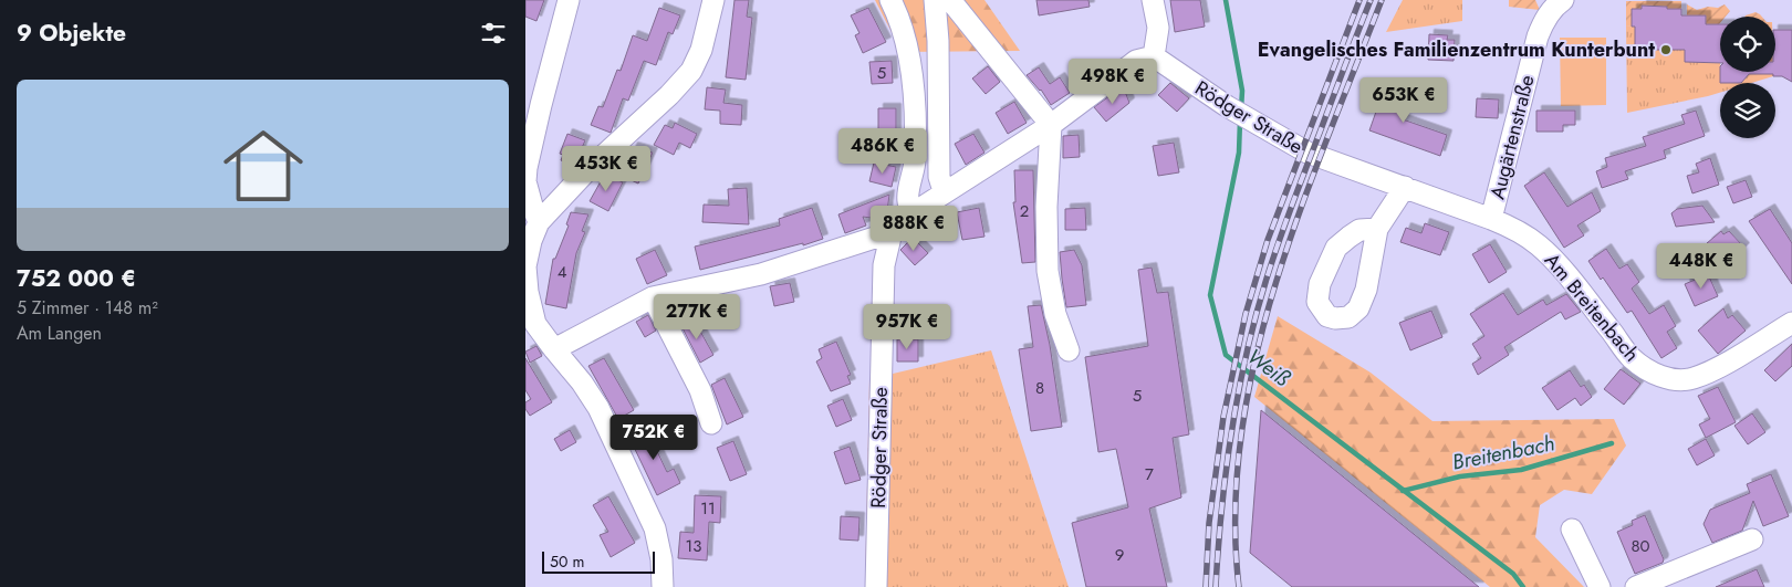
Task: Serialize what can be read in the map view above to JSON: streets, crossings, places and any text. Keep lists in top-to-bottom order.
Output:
{
  "streets": {
    "street": ["Rödger Straße", "Augärtenstraße", "Am Breitenbach"]
  },
  "crossings": [
    ["Rödger Straße", "Am Breitenbach"],
    ["Augärtenstraße", "Am Breitenbach"]
  ],
  "water": ["Weiß", "Breitenbach"],
  "places": ["Evangelisches Familienzentrum Kunterbunt"],
  "house_numbers": [
    "5",
    "2",
    "4",
    "8",
    "5",
    "7",
    "11",
    "13",
    "80",
    "9"
  ],
  "scale_bar": "50 m",
  "page": {
    "heading": "9 Objekte",
    "price": [
      "498K €",
      "653K €",
      "486K €",
      "453K €",
      "888K €",
      "448K €",
      "277K €",
      "957K €",
      "752K €"
    ],
    "list": [
      {
        "name": "752 000 €",
        "note": "5 Zimmer · 148 m² · Am Langen"
      }
    ],
    "scale": "50 m"
  }
}
